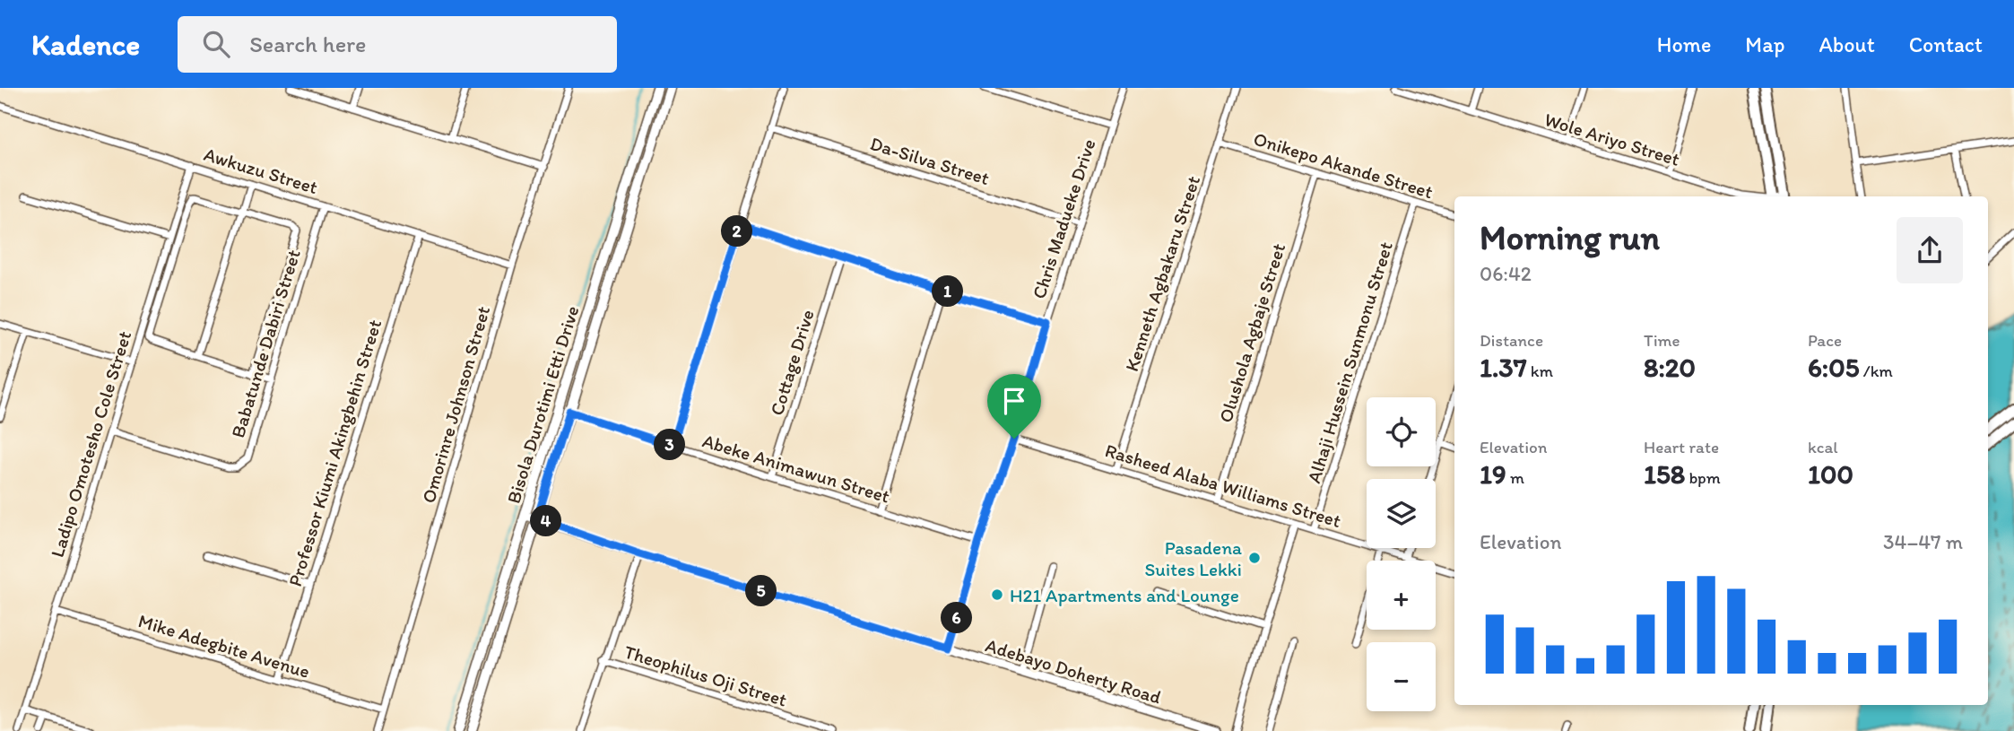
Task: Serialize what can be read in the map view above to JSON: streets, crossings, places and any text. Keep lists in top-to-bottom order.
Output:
{
  "streets": {
    "main road": ["Bisola Durotimi Etti Drive"],
    "street": [
      "Wole Ariyo Street",
      "Da-Silva Street",
      "Onikepo Akande Street",
      "Awkuzu Street",
      "Chris Madueke Drive",
      "Kenneth Agbakaru Street",
      "Olushola Agbaje Street",
      "Babatunde Dabiri Street",
      "Cottage Drive",
      "Alhaji Hussein Sunmonu Street",
      "Omorinre Johnson Street",
      "Ladipo Omotesho Cole Street",
      "Professor Kiumi Akingbehin Street",
      "Abeke Animawun Street",
      "Rasheed Alaba Williams Street",
      "Mike Adegbite Avenue",
      "Adebayo Doherty Road",
      "Theophilus Oji Street"
    ]
  },
  "crossings": [
    ["Da-Silva Street", "Chris Madueke Drive"],
    ["Onikepo Akande Street", "Kenneth Agbakaru Street"],
    ["Onikepo Akande Street", "Olushola Agbaje Street"],
    ["Onikepo Akande Street", "Alhaji Hussein Sunmonu Street"],
    ["Awkuzu Street", "Babatunde Dabiri Street"],
    ["Awkuzu Street", "Omorinre Johnson Street"],
    ["Awkuzu Street", "Ladipo Omotesho Cole Street"],
    ["Awkuzu Street", "Professor Kiumi Akingbehin Street"],
    ["Chris Madueke Drive", "Abeke Animawun Street"],
    ["Chris Madueke Drive", "Rasheed Alaba Williams Street"],
    ["Chris Madueke Drive", "Adebayo Doherty Road"],
    ["Kenneth Agbakaru Street", "Rasheed Alaba Williams Street"],
    ["Olushola Agbaje Street", "Rasheed Alaba Williams Street"],
    ["Babatunde Dabiri Street", "Ladipo Omotesho Cole Street"],
    ["Cottage Drive", "Abeke Animawun Street"],
    ["Alhaji Hussein Sunmonu Street", "Rasheed Alaba Williams Street"],
    ["Omorinre Johnson Street", "Mike Adegbite Avenue"],
    ["Bisola Durotimi Etti Drive", "Adebayo Doherty Road"],
    ["Ladipo Omotesho Cole Street", "Mike Adegbite Avenue"],
    ["Professor Kiumi Akingbehin Street", "Mike Adegbite Avenue"]
  ],
  "places": ["Pasadena Suites Lekki", "H21 Apartments and Lounge"],
  "page": {
    "header": "Kadence",
    "search": "Search here",
    "nav": [
      "Home",
      "Map",
      "About",
      "Contact"
    ],
    "heading": ["Morning run", "06:42"],
    "pins": [
      "2",
      "1",
      "3",
      "4",
      "5",
      "6"
    ],
    "stats": [
      ["Distance", "1.37 km"],
      ["Time", "8:20"],
      ["Pace", "6:05 /km"],
      ["Elevation", "19 m"],
      ["Heart rate", "158 bpm"],
      ["kcal", "100"]
    ],
    "map_buttons": ["+", "−"],
    "chart": ["Elevation", "34–47 m"]
  }
}
